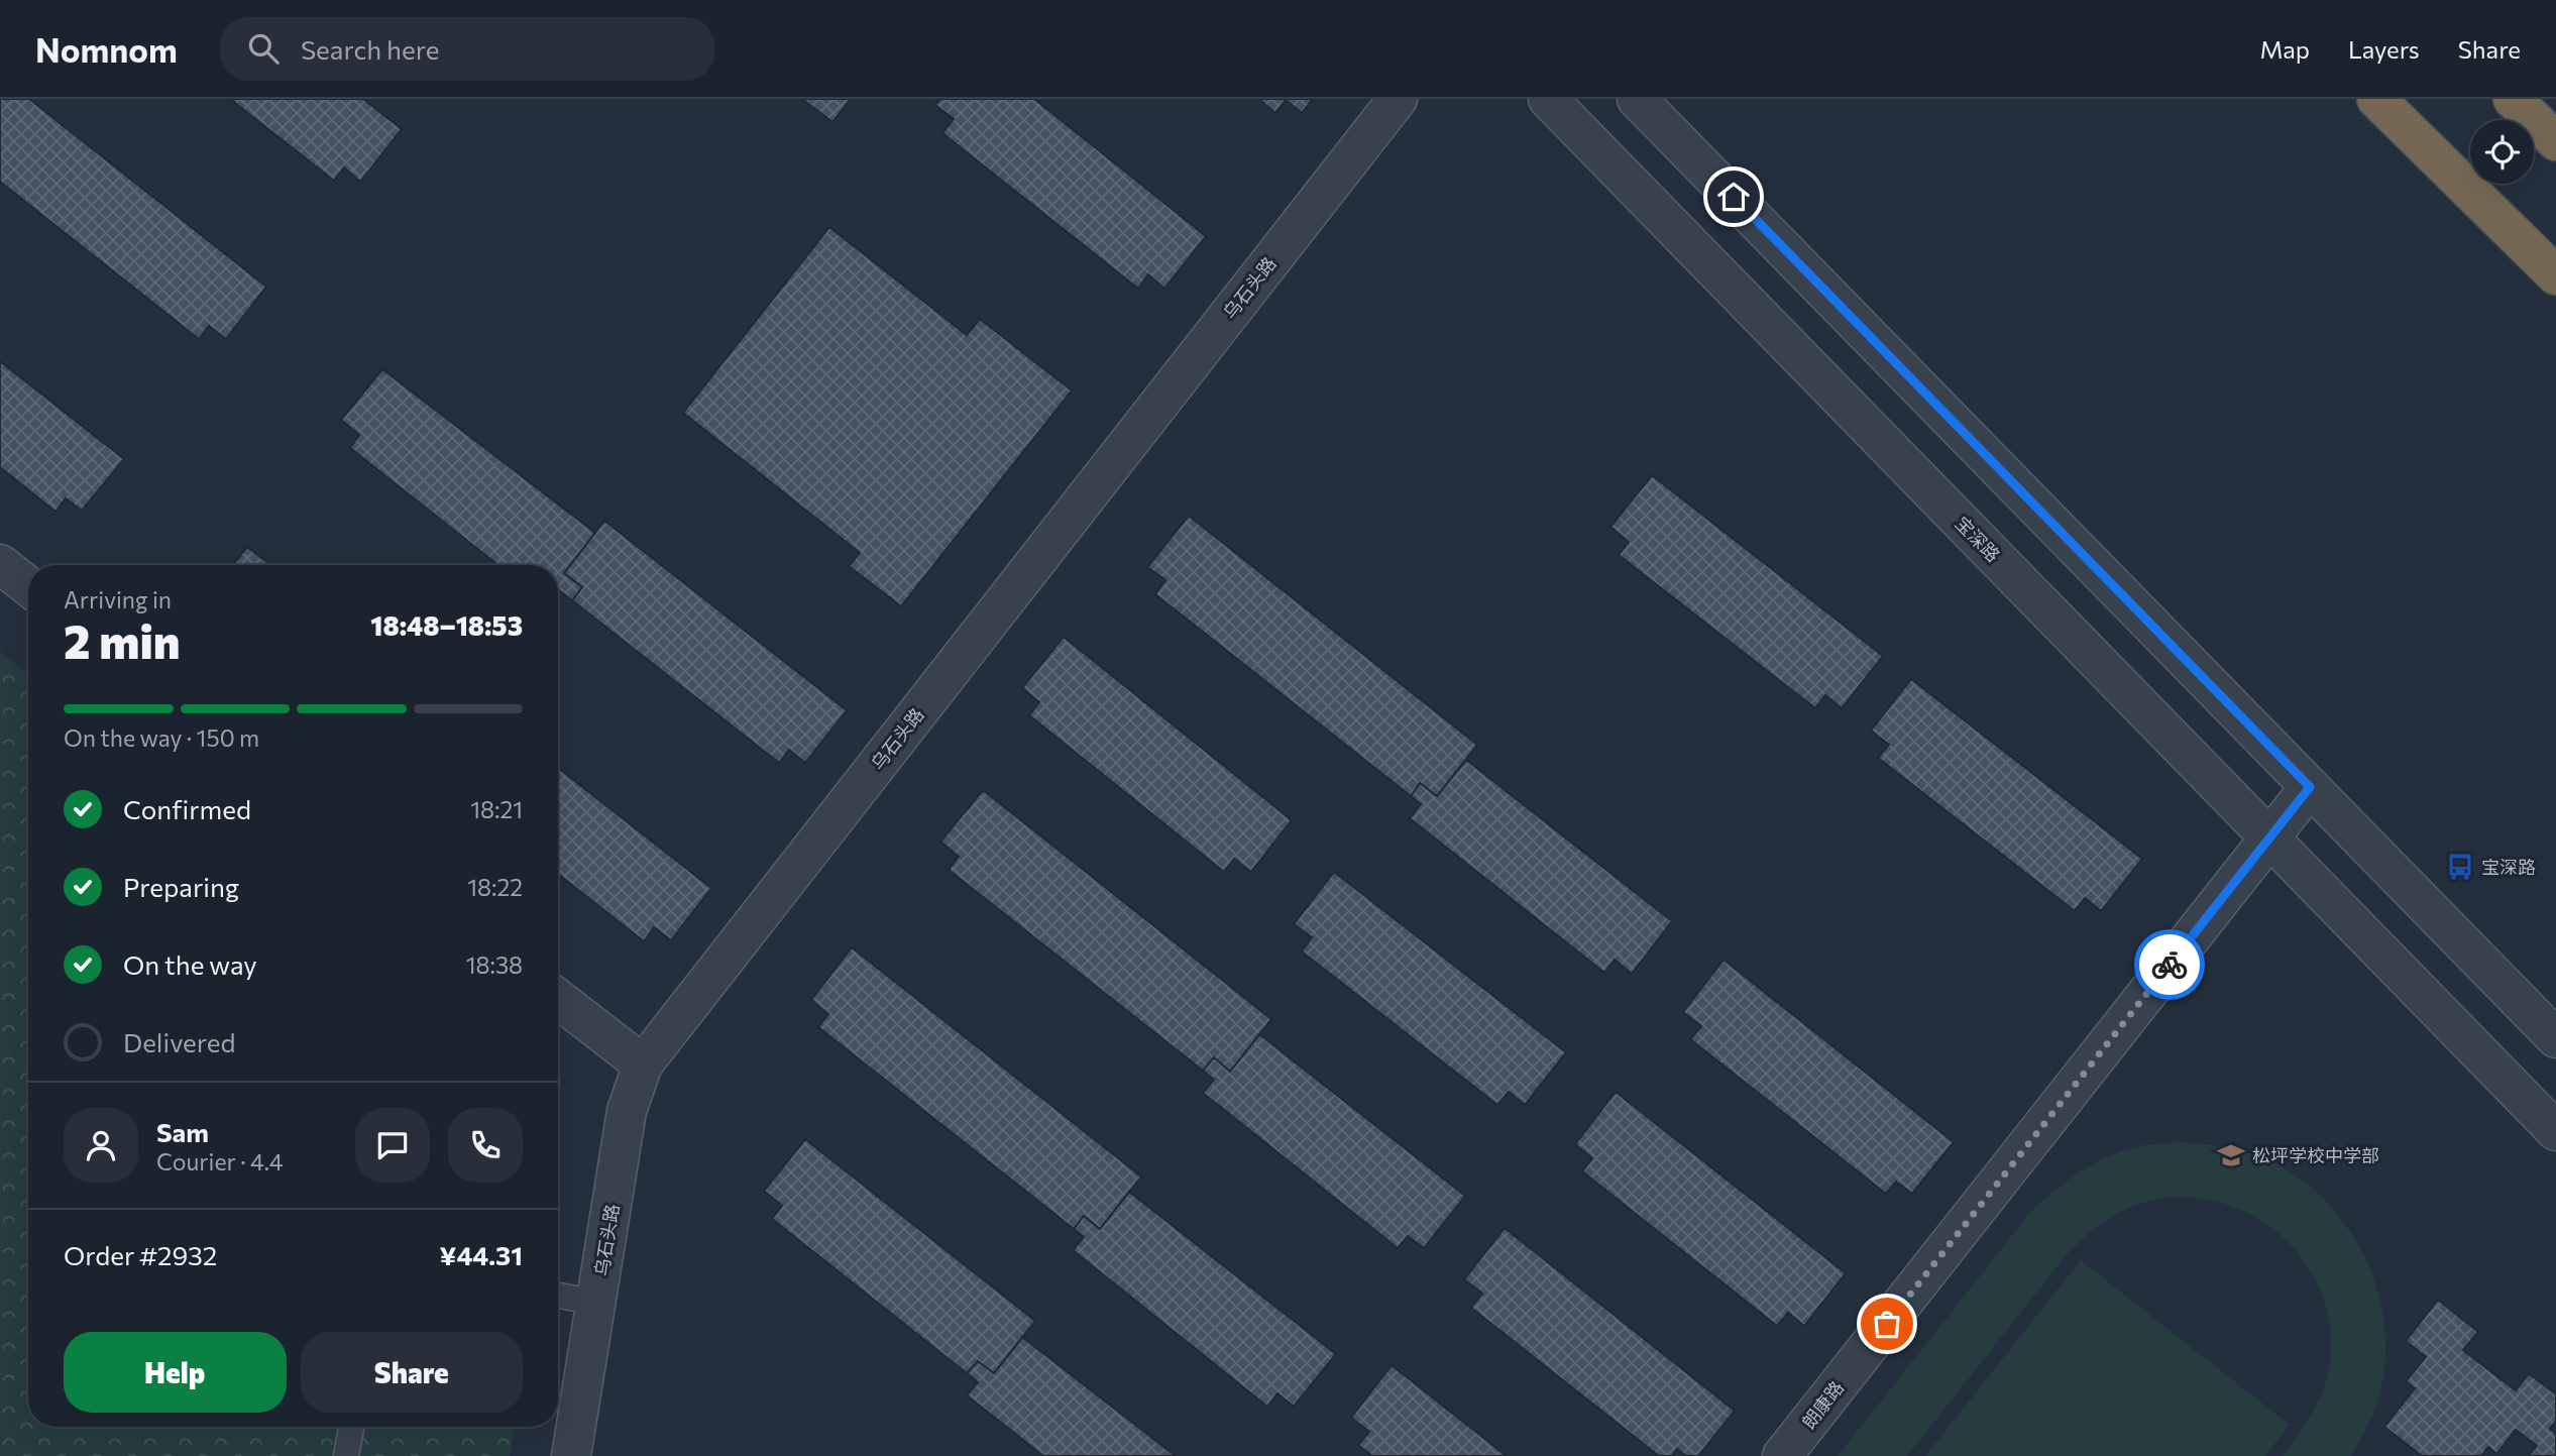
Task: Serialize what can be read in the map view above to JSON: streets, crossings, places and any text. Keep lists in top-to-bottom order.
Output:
{
  "streets": {
    "street": ["乌石头路", "宝深路", "朗康路"]
  },
  "crossings": [
    ["宝深路", "朗康路"]
  ],
  "places": {
    "bus stop": ["宝深路"],
    "school or university": ["松坪学校中学部"]
  },
  "page": {
    "header": "Nomnom",
    "search": "Search here",
    "nav": ["Map", "Layers", "Share"],
    "heading": ["2 min", "Arriving in", "18:48–18:53"],
    "panel": [
      "Sam",
      "Courier · 4.4",
      "Order #2932",
      "¥44.31"
    ],
    "bar": "On the way · 150 m",
    "list": [
      ["Confirmed", "18:21"],
      ["Preparing", "18:22"],
      ["On the way", "18:38"],
      "Delivered"
    ],
    "buttons": ["Help", "Share"]
  }
}
